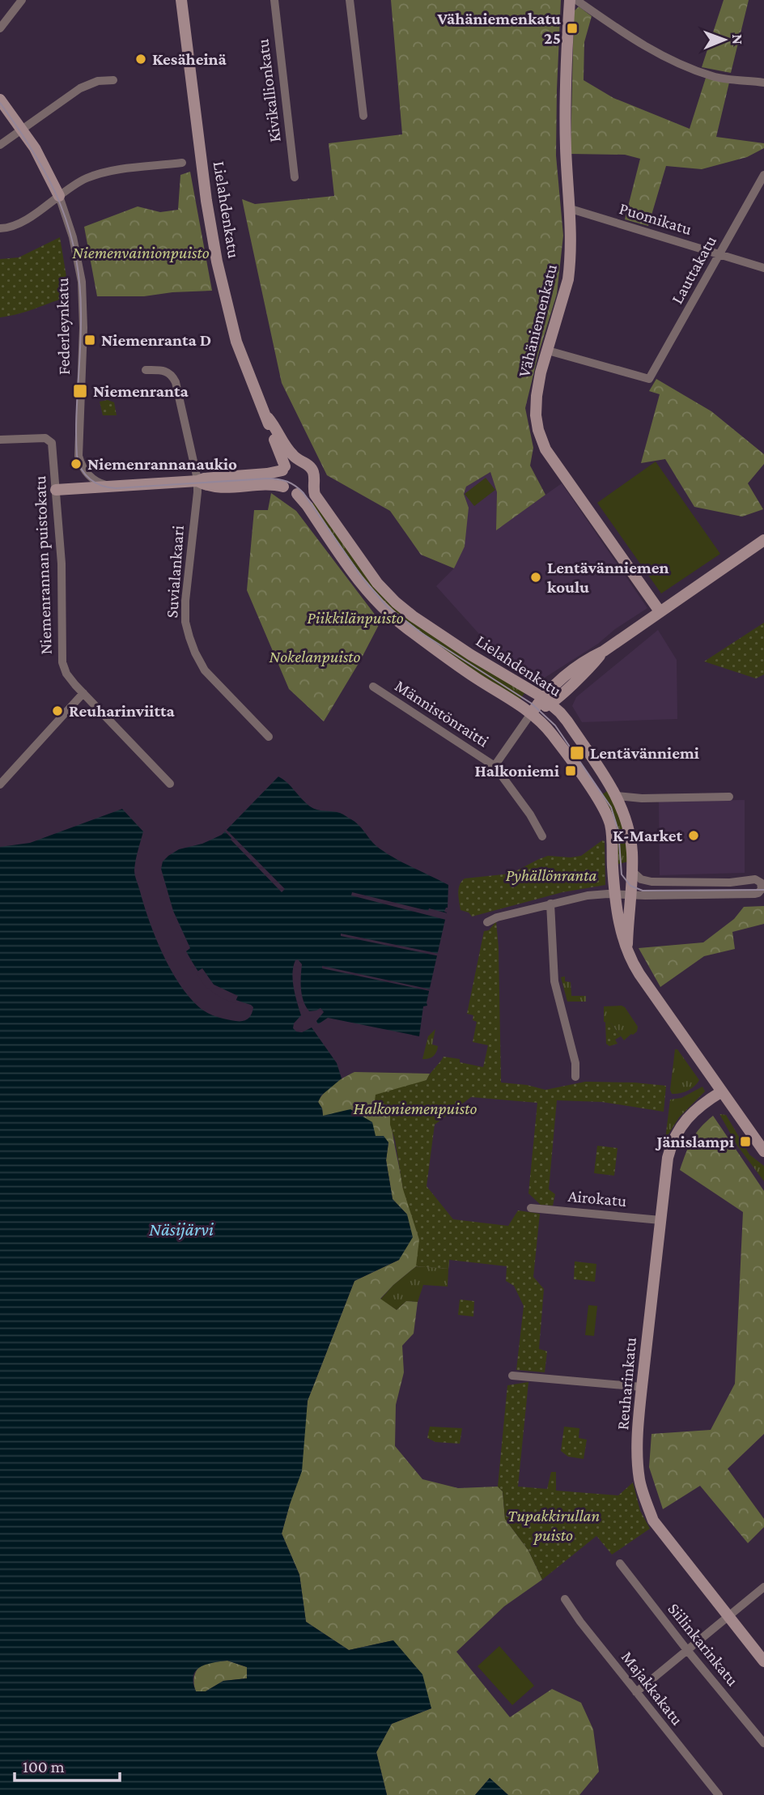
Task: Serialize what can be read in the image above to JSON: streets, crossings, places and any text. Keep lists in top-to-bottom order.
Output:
{
  "streets": {
    "main road": [
      "Lielahdenkatu",
      "Vähäniemenkatu",
      "Federleynkatu",
      "Reuharinkatu"
    ],
    "street": [
      "Kivikallionkatu",
      "Puomikatu",
      "Lauttakatu",
      "Niemenrannan puistokatu",
      "Suvialankaari",
      "Männistönraitti",
      "Airokatu",
      "Siilinkarinkatu",
      "Majakkakatu"
    ]
  },
  "crossings": [
    ["Lielahdenkatu", "Reuharinkatu"],
    ["Puomikatu", "Lauttakatu"],
    ["Puomikatu", "Vähäniemenkatu"],
    ["Lauttakatu", "Vähäniemenkatu"],
    ["Airokatu", "Reuharinkatu"]
  ],
  "water": ["Näsijärvi"],
  "parks": [
    "Niemenvainionpuisto",
    "Piikkilänpuisto",
    "Nokelanpuisto",
    "Pyhällönranta",
    "Halkoniemenpuisto",
    "Tupakkirullan puisto"
  ],
  "places": {
    "transit": [
      "Vähäniemenkatu 25",
      "Niemenranta D",
      "Niemenranta",
      "Lentävänniemi",
      "Halkoniemi",
      "Jänislampi"
    ],
    "other": [
      "Kesäheinä",
      "Niemenrannanaukio",
      "Lentävänniemen koulu",
      "Reuharinviitta",
      "K-Market"
    ]
  },
  "scale_bar": "100 m",
  "north": "right"
}
